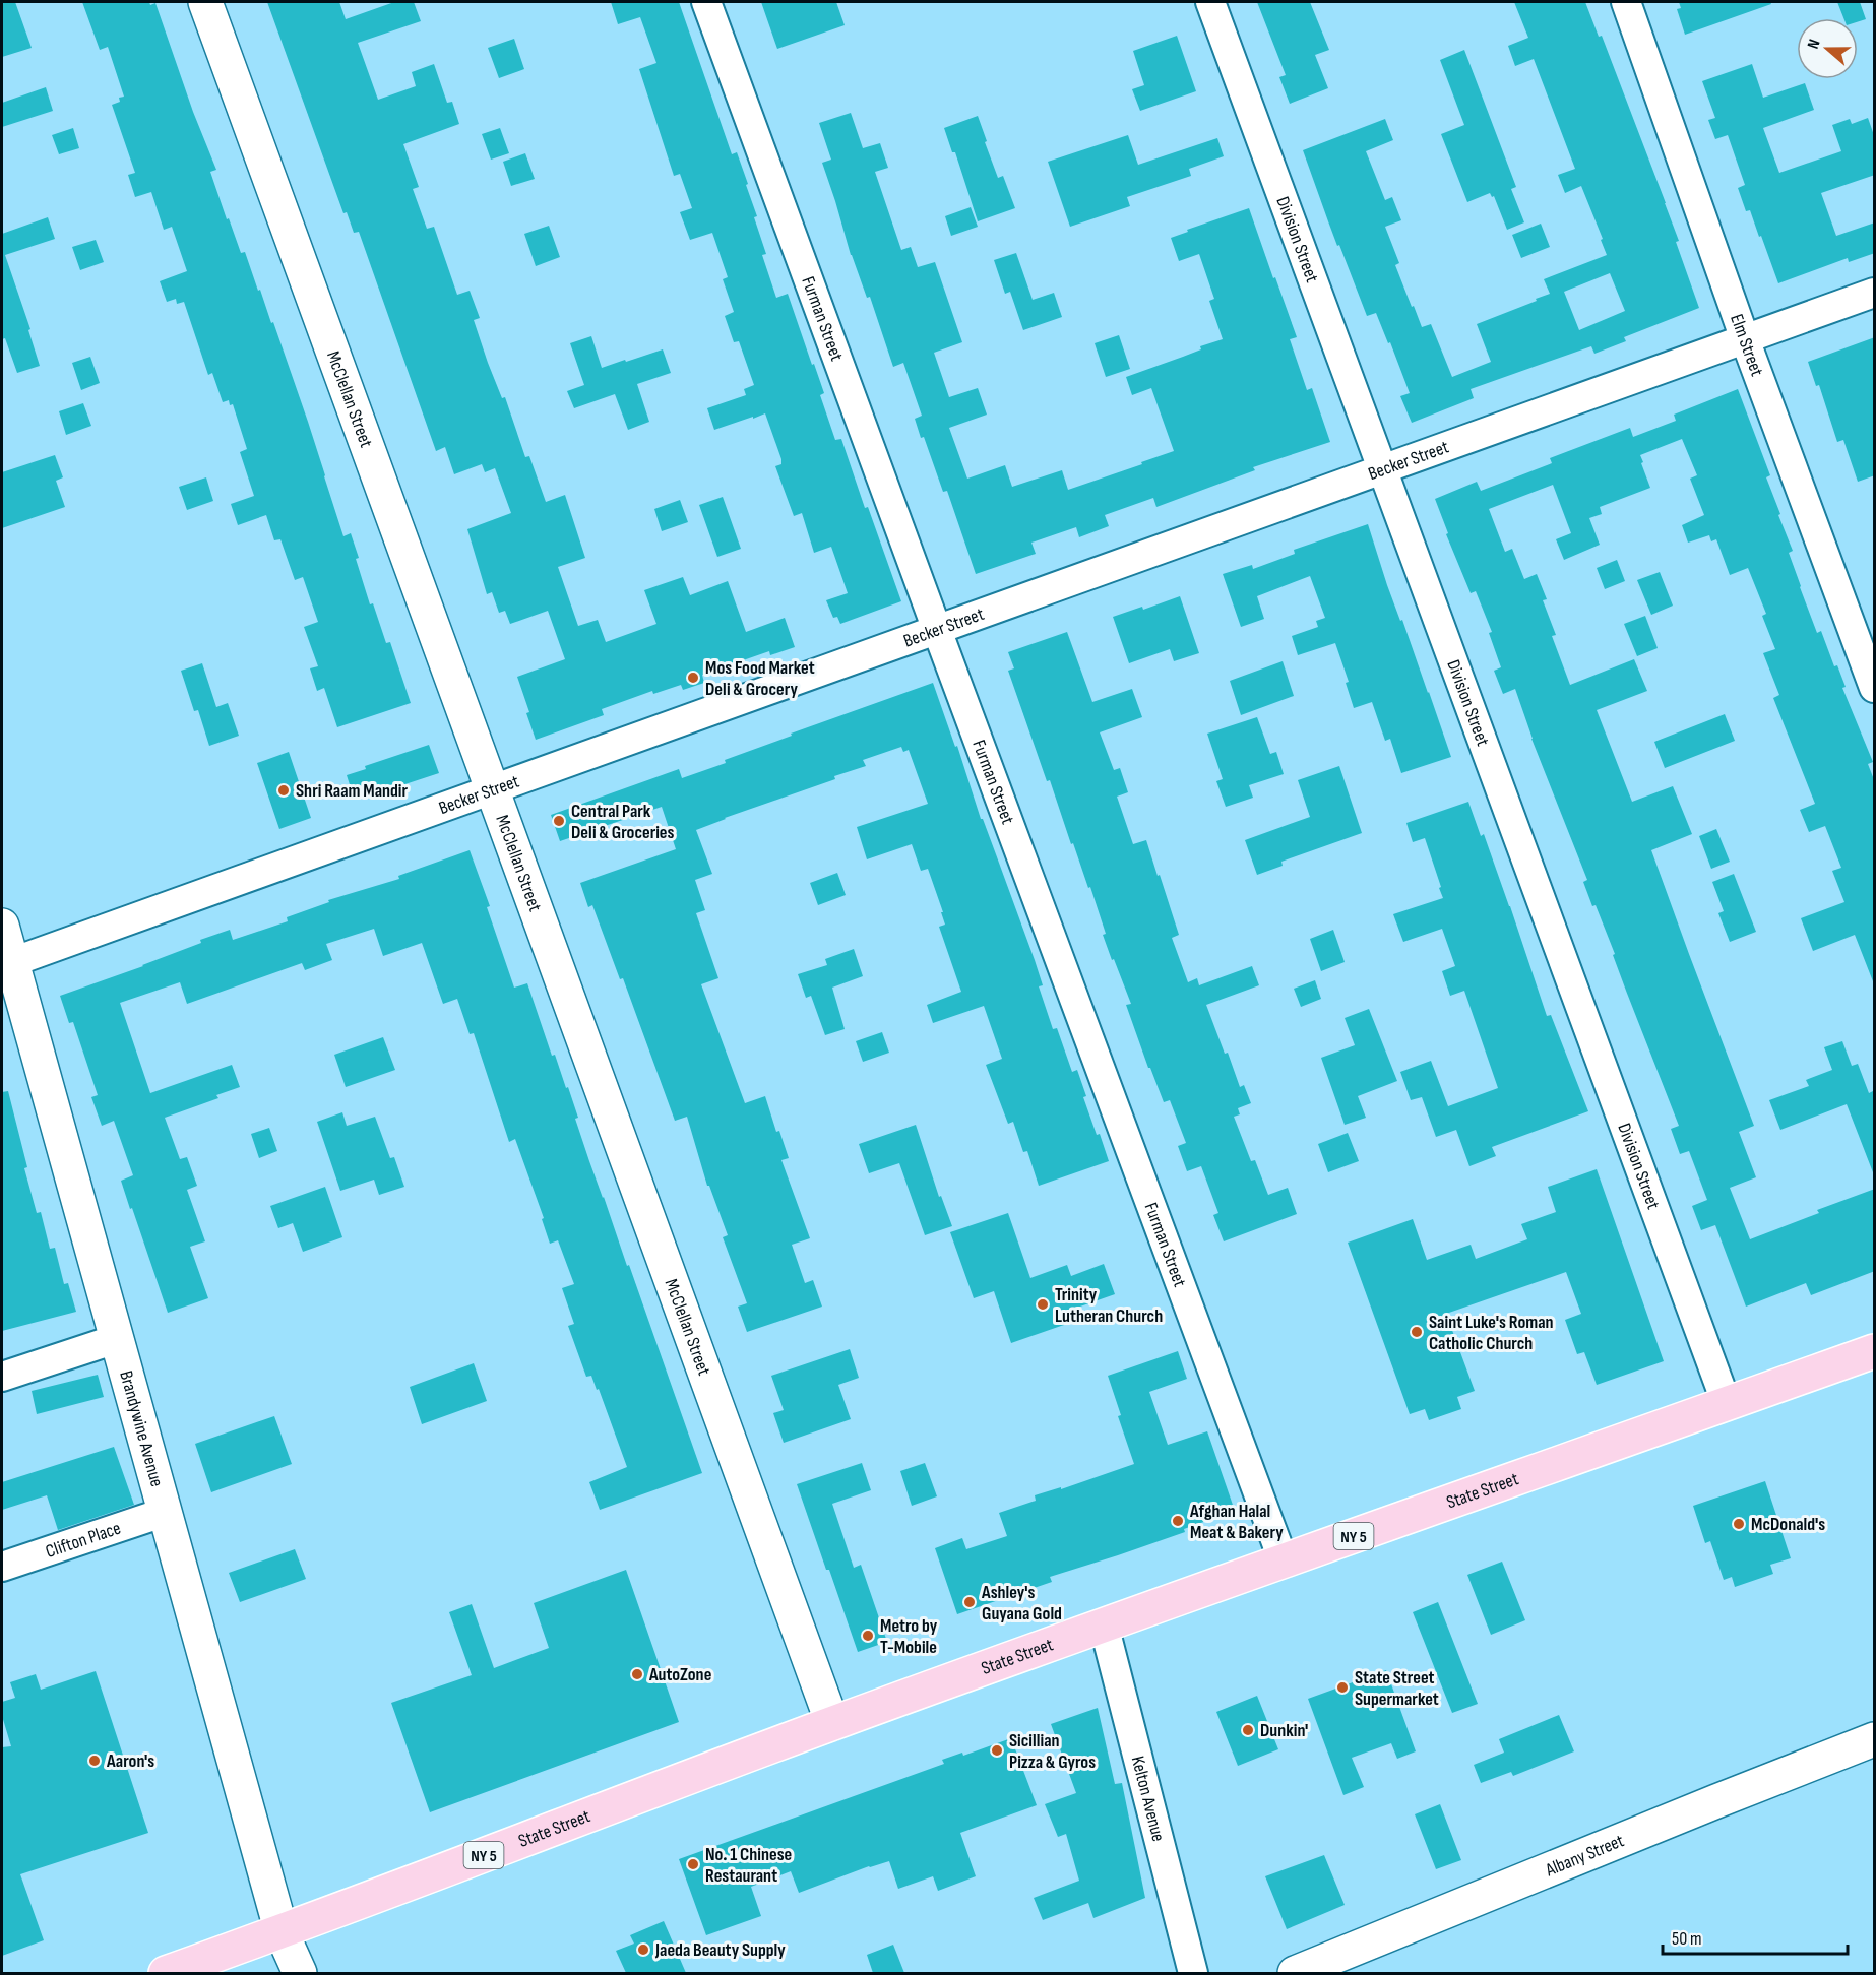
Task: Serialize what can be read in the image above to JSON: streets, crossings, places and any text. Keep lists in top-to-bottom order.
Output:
{
  "streets": {
    "main road": ["State Street", "NY 5"],
    "street": [
      "Division Street",
      "Furman Street",
      "Elm Street",
      "McClellan Street",
      "Becker Street",
      "Brandywine Avenue",
      "Clifton Place",
      "Kelton Avenue",
      "Albany Street"
    ]
  },
  "crossings": [
    ["Division Street", "Becker Street"],
    ["Division Street", "State Street"],
    ["Furman Street", "Becker Street"],
    ["Furman Street", "State Street"],
    ["Elm Street", "Becker Street"],
    ["McClellan Street", "Becker Street"],
    ["McClellan Street", "State Street"],
    ["Becker Street", "Brandywine Avenue"],
    ["Brandywine Avenue", "State Street"],
    ["Brandywine Avenue", "Clifton Place"],
    ["State Street", "Kelton Avenue"]
  ],
  "places": [
    "Mos Food Market Deli & Grocery",
    "Shri Raam Mandir",
    "Central Park Deli & Groceries",
    "Trinity Lutheran Church",
    "Saint Luke's Roman Catholic Church",
    "Afghan Halal Meat & Bakery",
    "McDonald's",
    "Ashley's Guyana Gold",
    "Metro by T-Mobile",
    "AutoZone",
    "State Street Supermarket",
    "Dunkin'",
    "Sicillian Pizza & Gyros",
    "Aaron's",
    "No. 1 Chinese Restaurant",
    "Jaeda Beauty Supply"
  ],
  "scale_bar": "50 m",
  "north": "left"
}
